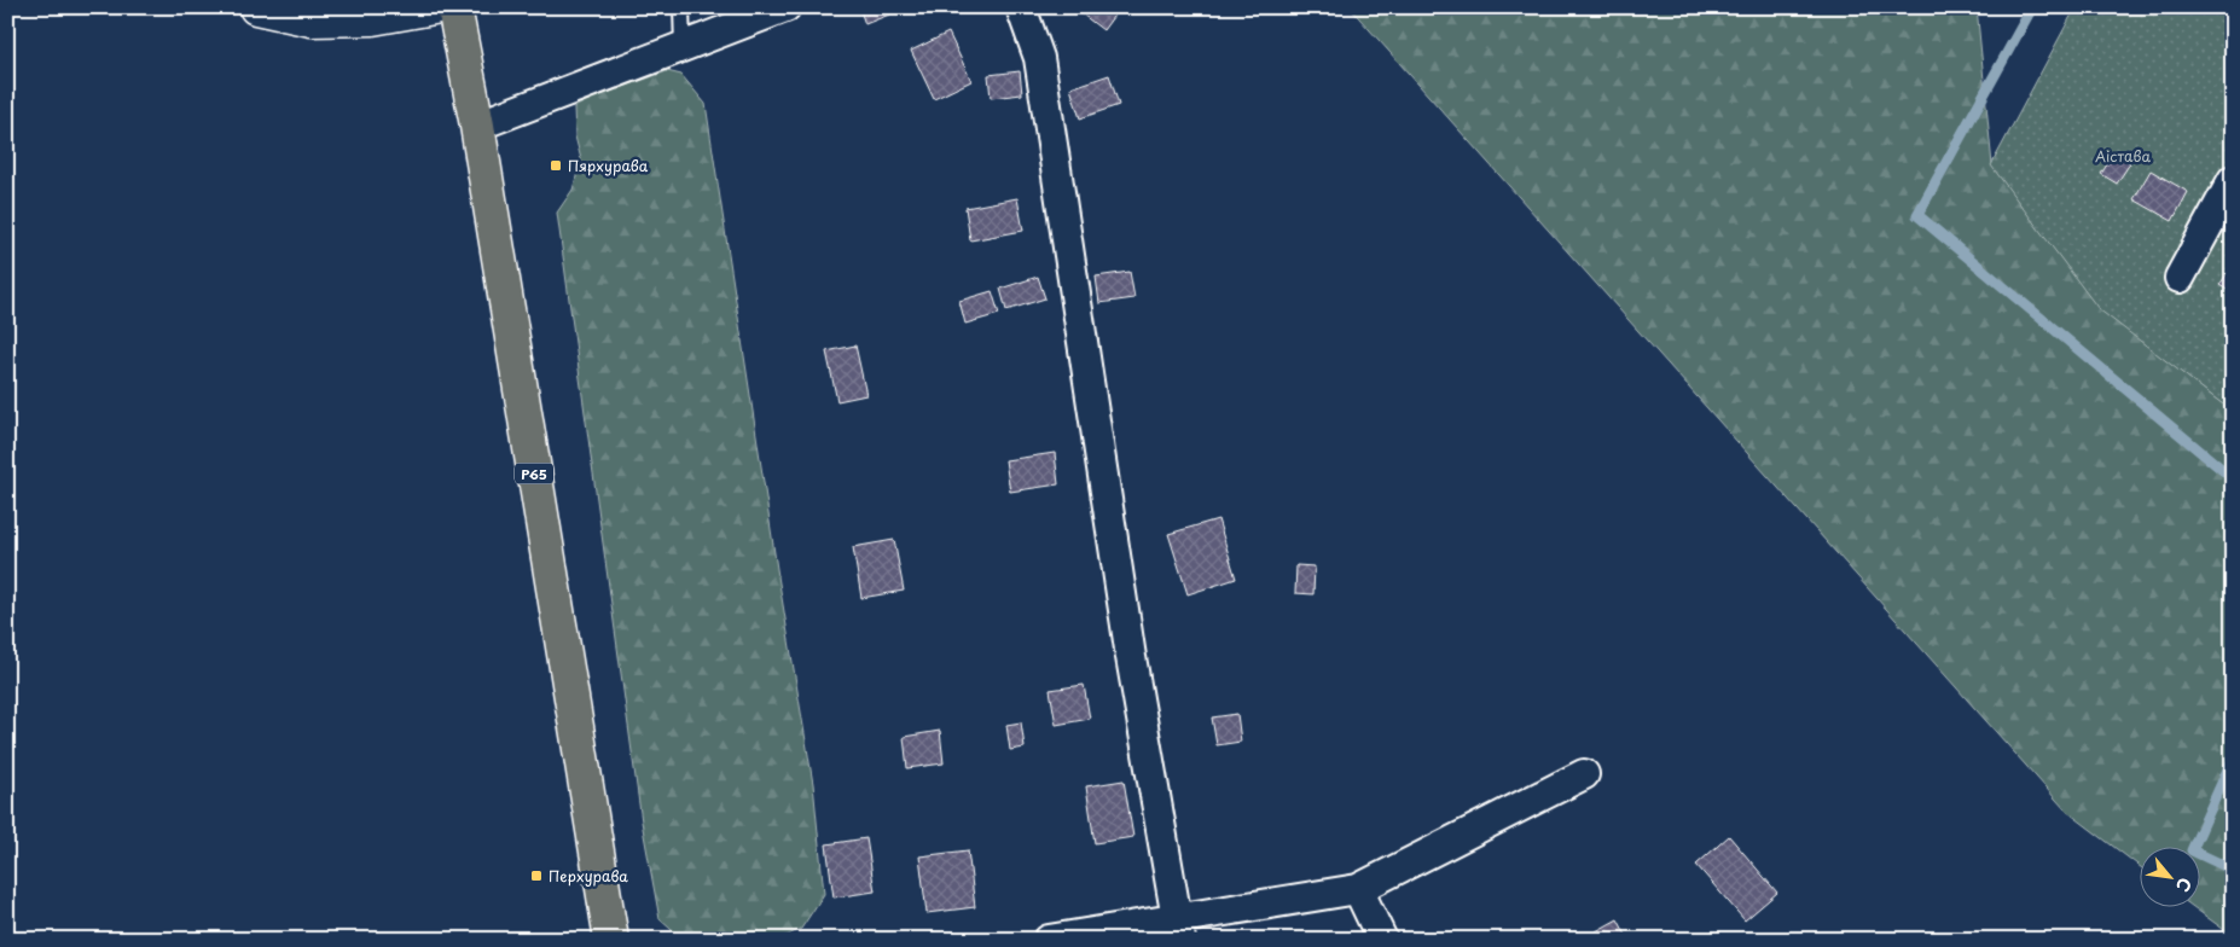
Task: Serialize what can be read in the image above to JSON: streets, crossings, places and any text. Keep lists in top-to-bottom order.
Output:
{
  "streets": {
    "main road": ["Р65"]
  },
  "parks": ["Аістава"],
  "places": {
    "transit": ["Пярхурава", "Перхурава"]
  },
  "north": "bottom right"
}
